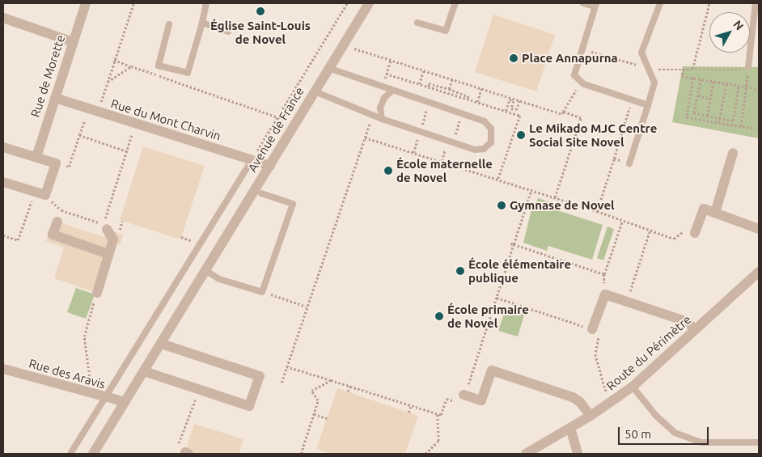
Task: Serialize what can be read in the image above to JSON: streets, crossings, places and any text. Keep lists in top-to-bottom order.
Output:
{
  "streets": {
    "street": [
      "Rue de Morette",
      "Rue du Mont Charvin",
      "Avenue de France",
      "Route du Périmètre",
      "Rue des Aravis"
    ]
  },
  "crossings": [
    ["Rue de Morette", "Rue du Mont Charvin"],
    ["Rue du Mont Charvin", "Avenue de France"],
    ["Avenue de France", "Rue des Aravis"]
  ],
  "places": [
    "Église Saint-Louis de Novel",
    "Place Annapurna",
    "Le Mikado MJC Centre Social Site Novel",
    "École maternelle de Novel",
    "Gymnase de Novel",
    "École élémentaire publique",
    "École primaire de Novel"
  ],
  "scale_bar": "50 m",
  "north": "top right"
}
